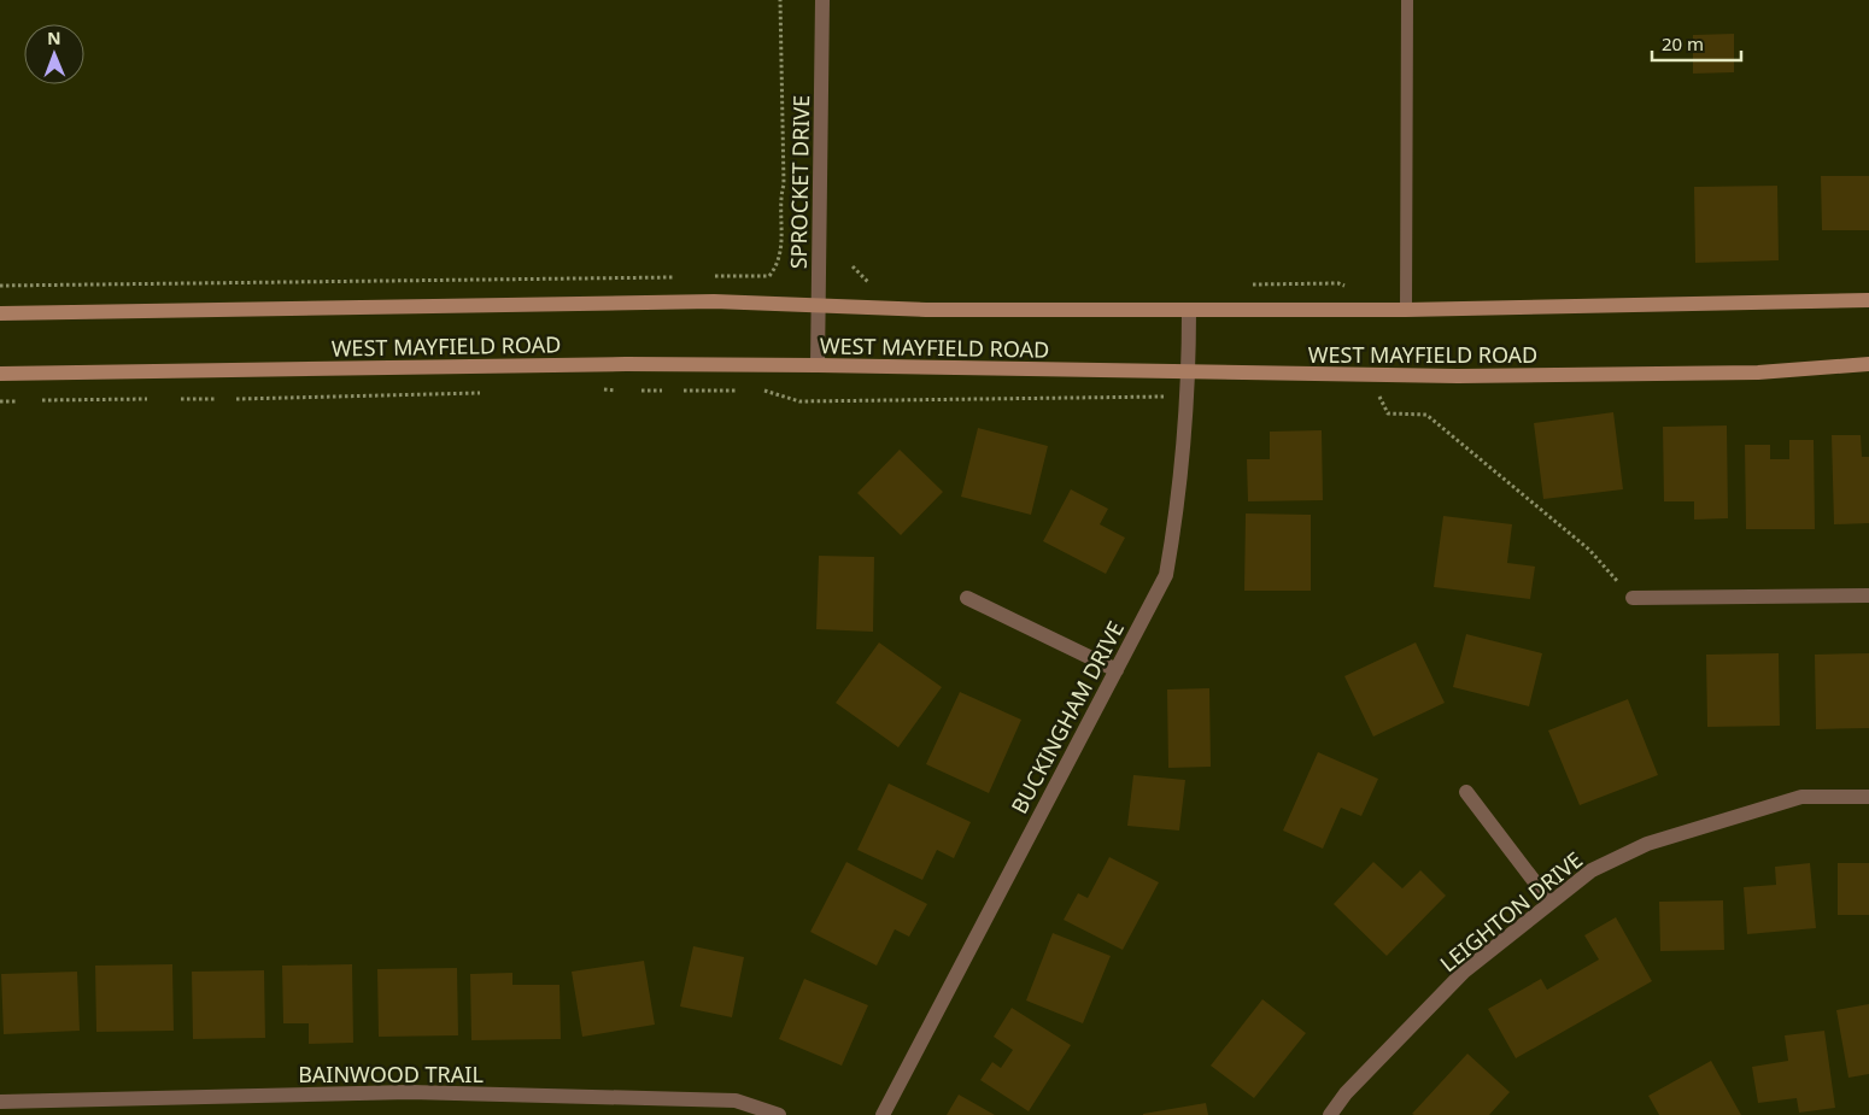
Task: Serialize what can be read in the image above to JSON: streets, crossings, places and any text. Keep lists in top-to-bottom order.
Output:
{
  "streets": {
    "main road": ["WEST MAYFIELD ROAD"],
    "street": [
      "SPROCKET DRIVE",
      "BUCKINGHAM DRIVE",
      "LEIGHTON DRIVE",
      "BAINWOOD TRAIL"
    ]
  },
  "crossings": [
    ["SPROCKET DRIVE", "WEST MAYFIELD ROAD"],
    ["WEST MAYFIELD ROAD", "BUCKINGHAM DRIVE"]
  ],
  "scale_bar": "20 m",
  "north": "top"
}
